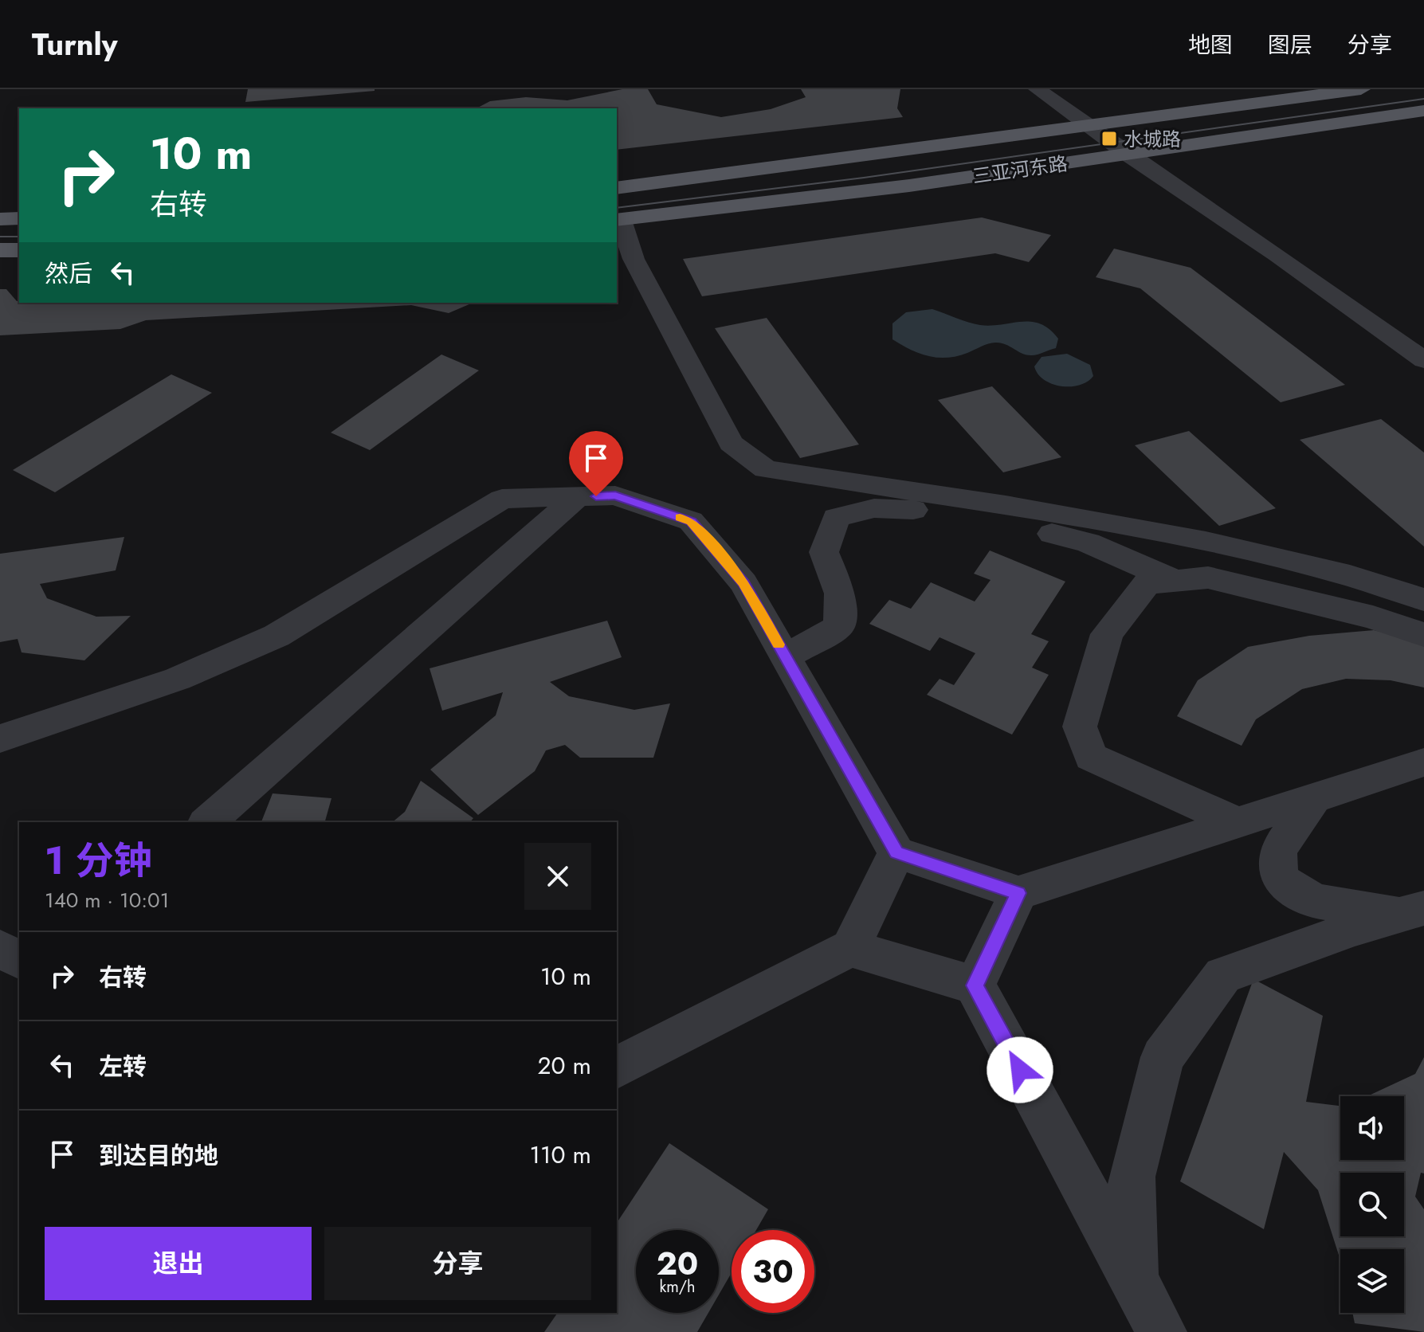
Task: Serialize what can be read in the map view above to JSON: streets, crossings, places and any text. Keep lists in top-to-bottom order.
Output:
{
  "streets": {
    "main road": ["三亚河东路"]
  },
  "places": {
    "transit": ["水城路"]
  },
  "page": {
    "header": "Turnly",
    "nav": ["地图", "图层", "分享"],
    "turn": ["10 m", "右转"],
    "then": "然后",
    "heading": ["1 分钟", "140 m · 10:01"],
    "list": [
      {
        "name": "右转",
        "value": "10 m"
      },
      {
        "name": "左转",
        "value": "20 m"
      },
      {
        "name": "到达目的地",
        "value": "110 m"
      }
    ],
    "buttons": ["退出", "分享"],
    "speed": "20 km/h",
    "limit": "30"
  }
}
